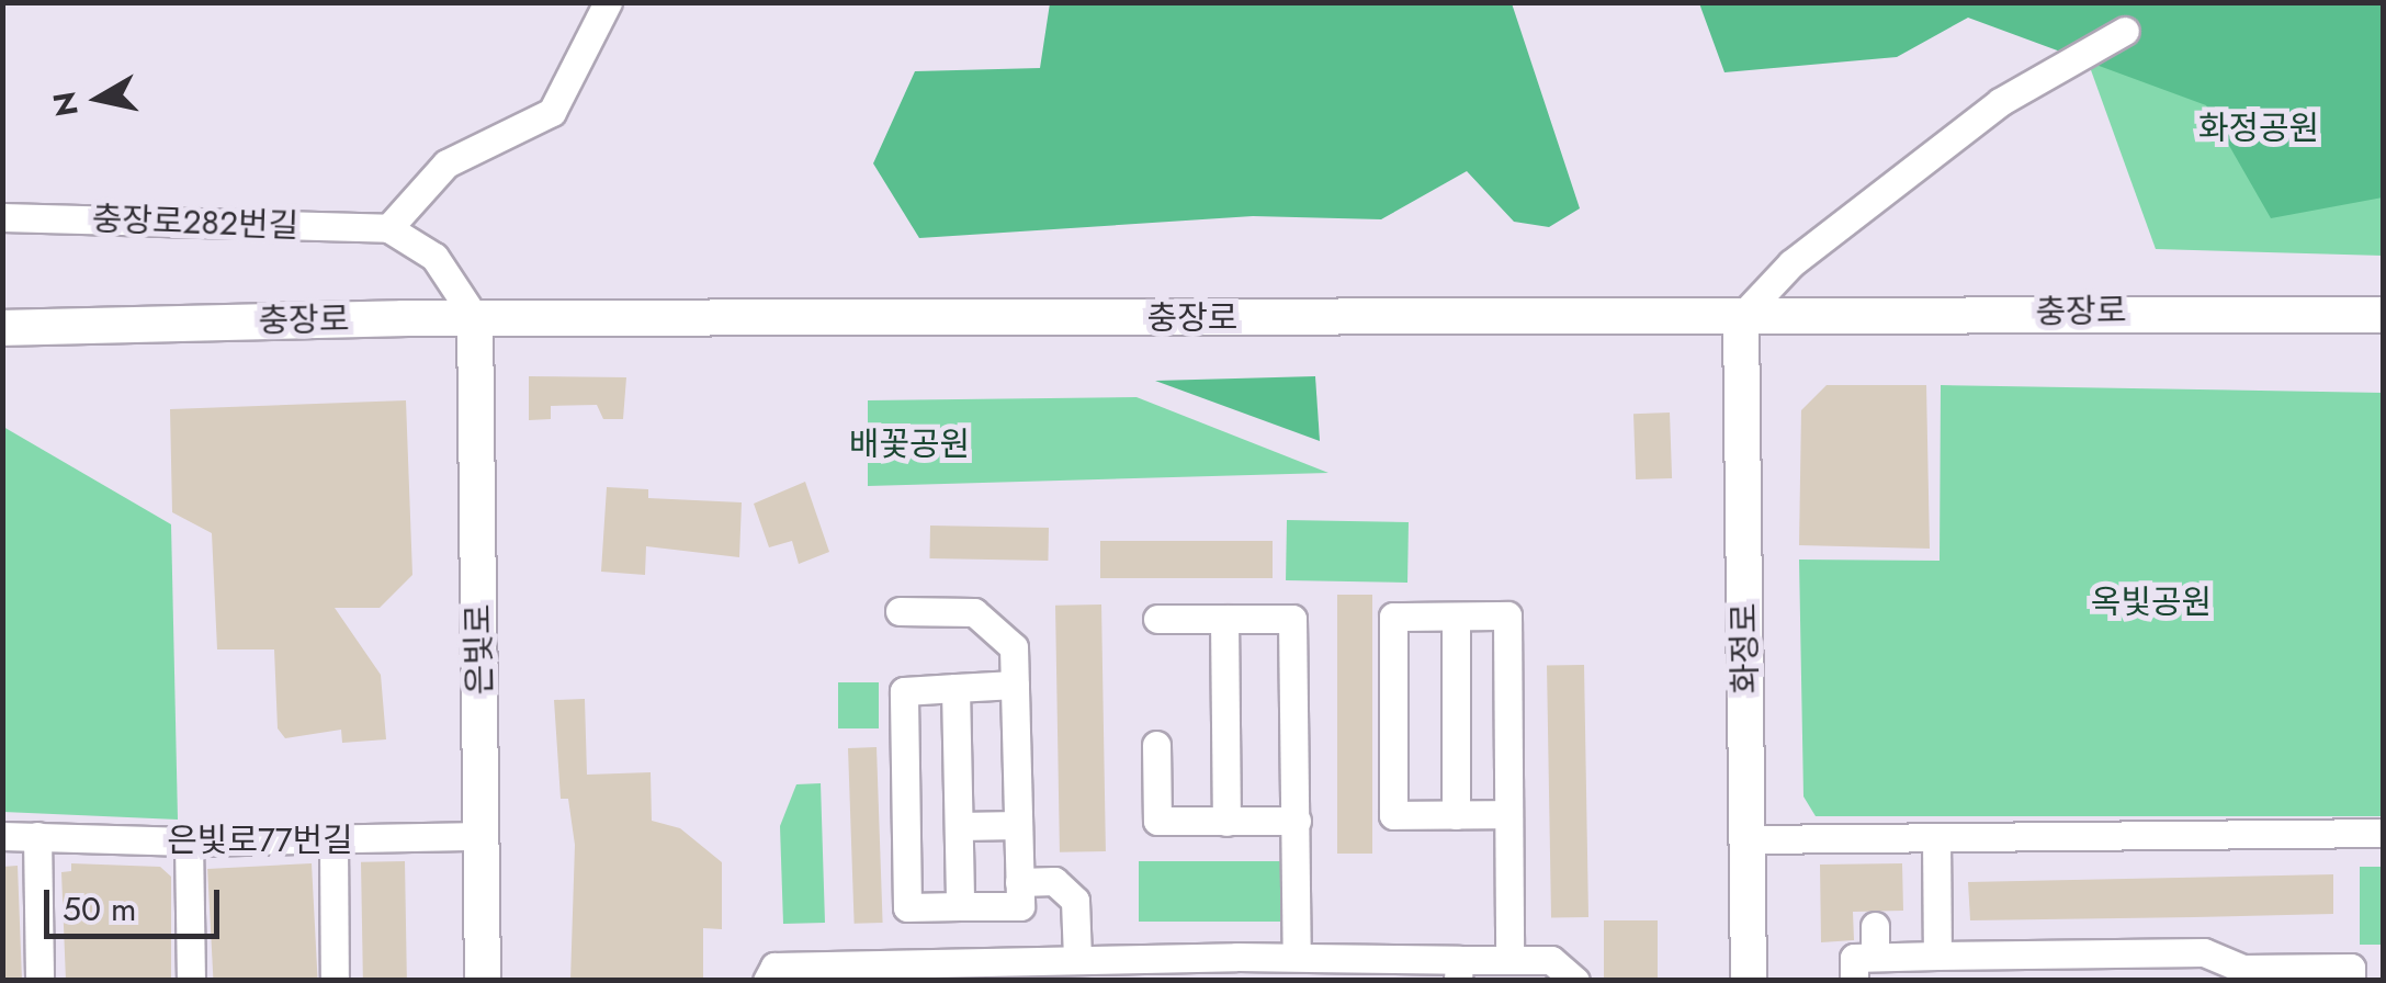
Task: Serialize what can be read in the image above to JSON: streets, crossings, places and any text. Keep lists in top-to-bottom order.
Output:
{
  "streets": {
    "main road": ["충장로", "화정로", "은빛로"],
    "street": ["충장로282번길", "은빛로77번길"]
  },
  "crossings": [
    ["충장로", "화정로"],
    ["충장로", "은빛로"],
    ["은빛로", "은빛로77번길"]
  ],
  "parks": ["화정공원", "배꽃공원", "옥빛공원"],
  "scale_bar": "50 m",
  "north": "left"
}
